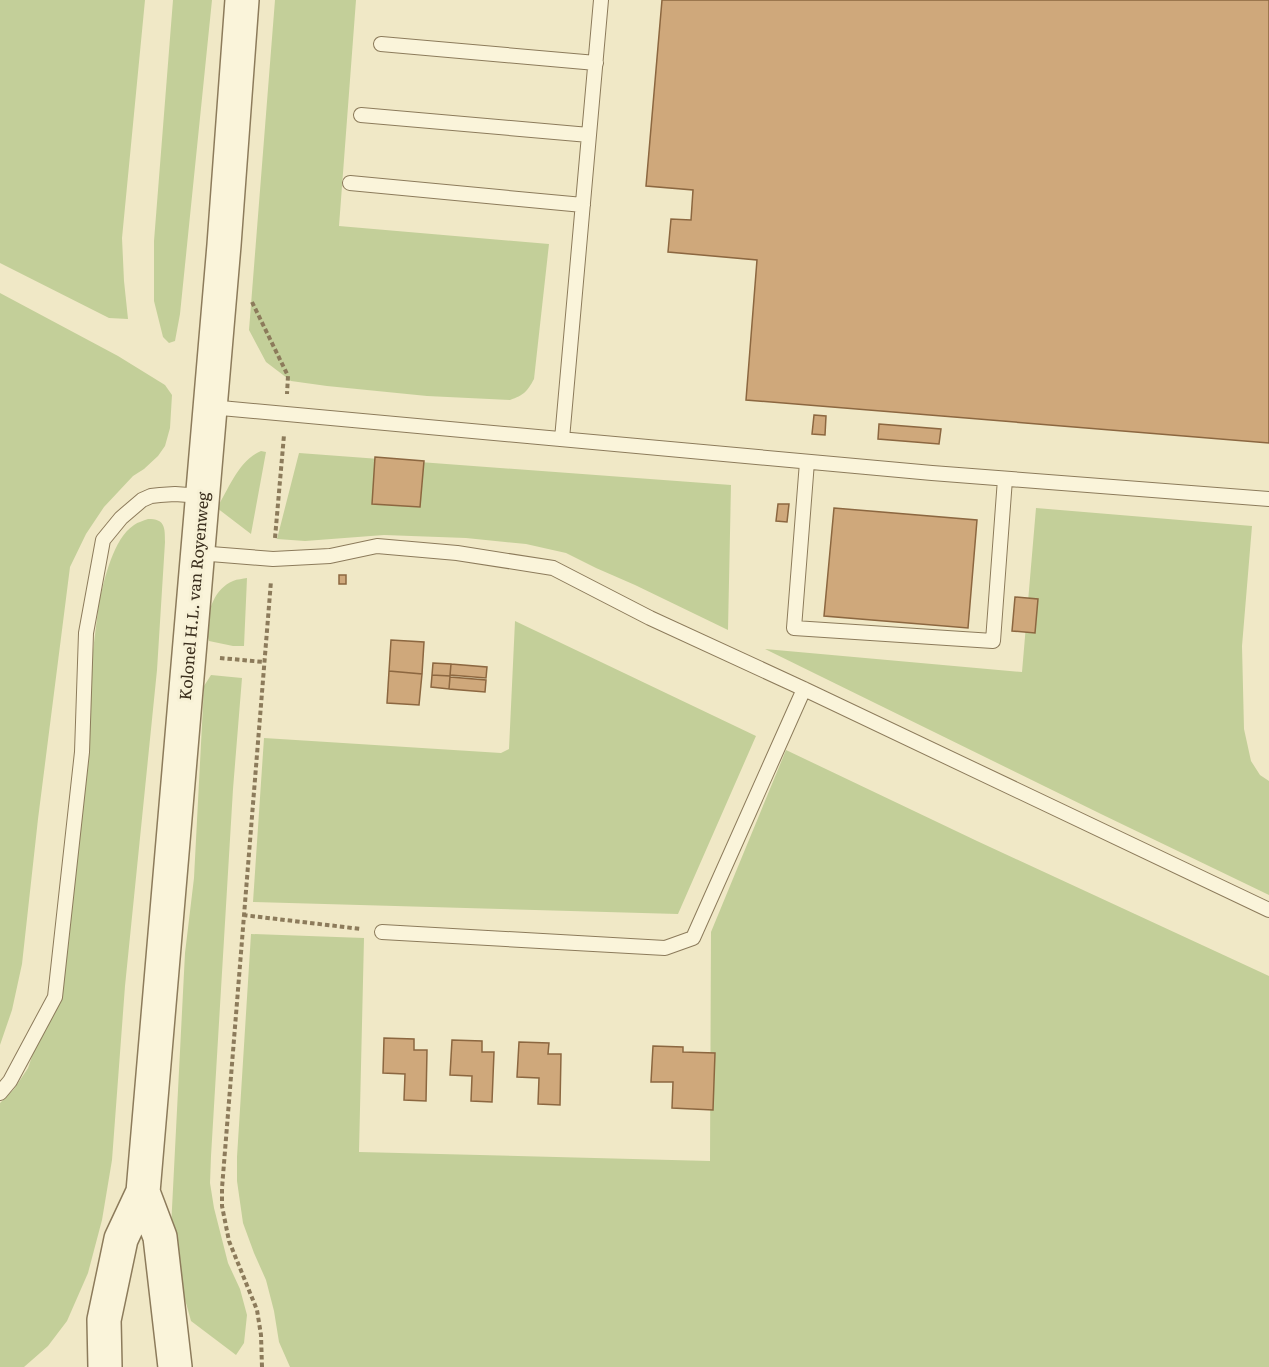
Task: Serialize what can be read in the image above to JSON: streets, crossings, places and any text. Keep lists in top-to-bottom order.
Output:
{
  "streets": {
    "street": ["Kolonel H.L. van Royenweg"]
  }
}
